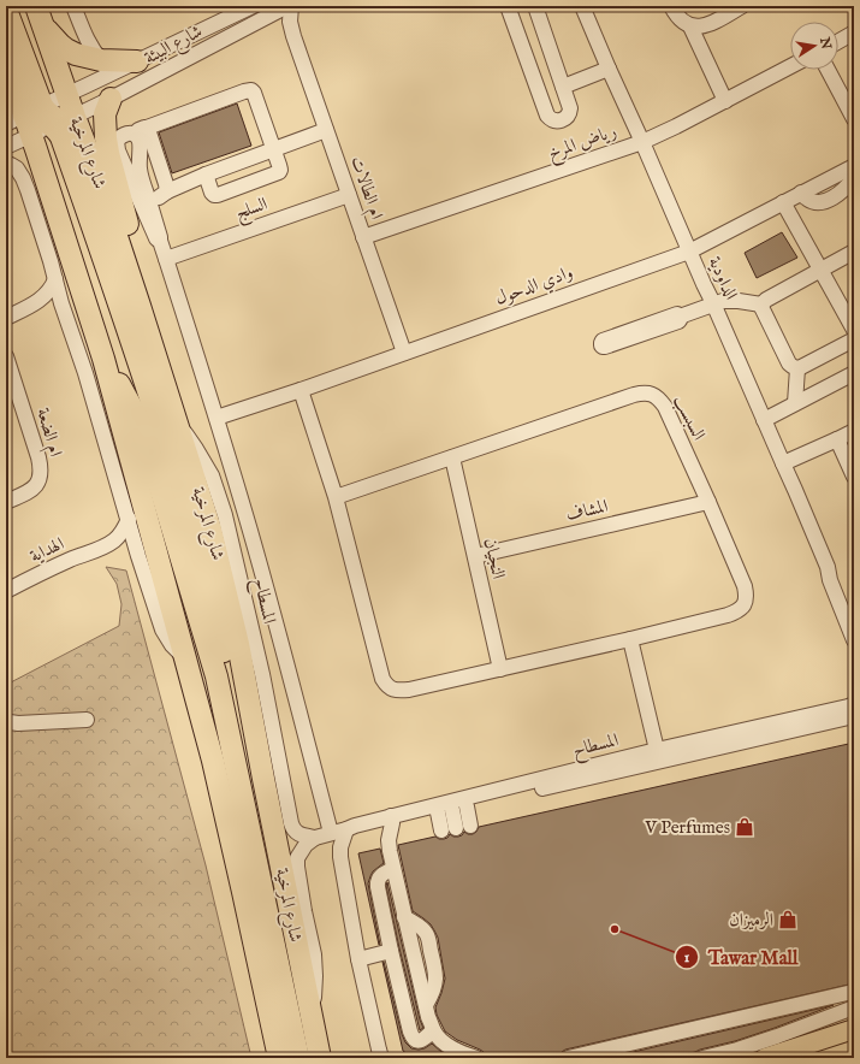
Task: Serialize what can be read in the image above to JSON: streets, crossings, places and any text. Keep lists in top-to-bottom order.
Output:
{
  "streets": {
    "highway": ["شارع المرخية"],
    "street": [
      "شارع البيئة",
      "رياض المرخ",
      "ام الطالات",
      "السلج",
      "الداودية",
      "وادي الدحول",
      "السبسب",
      "ام الضعة",
      "المشاف",
      "الهداية",
      "النجيان",
      "المسطاح"
    ]
  },
  "crossings": [
    ["شارع البيئة", "شارع المرخية"],
    ["شارع البيئة", "ام الطالات"],
    ["رياض المرخ", "ام الطالات"],
    ["رياض المرخ", "الداودية"],
    ["شارع المرخية", "السلج"],
    ["شارع المرخية", "وادي الدحول"],
    ["شارع المرخية", "المسطاح"],
    ["ام الطالات", "السلج"],
    ["ام الطالات", "وادي الدحول"],
    ["الداودية", "وادي الدحول"],
    ["وادي الدحول", "السبسب"],
    ["السبسب", "المشاف"],
    ["السبسب", "النجيان"],
    ["المشاف", "النجيان"]
  ],
  "places": {
    "shop": ["V Perfumes", "الرميزان"],
    "other": ["Tawar Mall"]
  },
  "north": "right"
}
